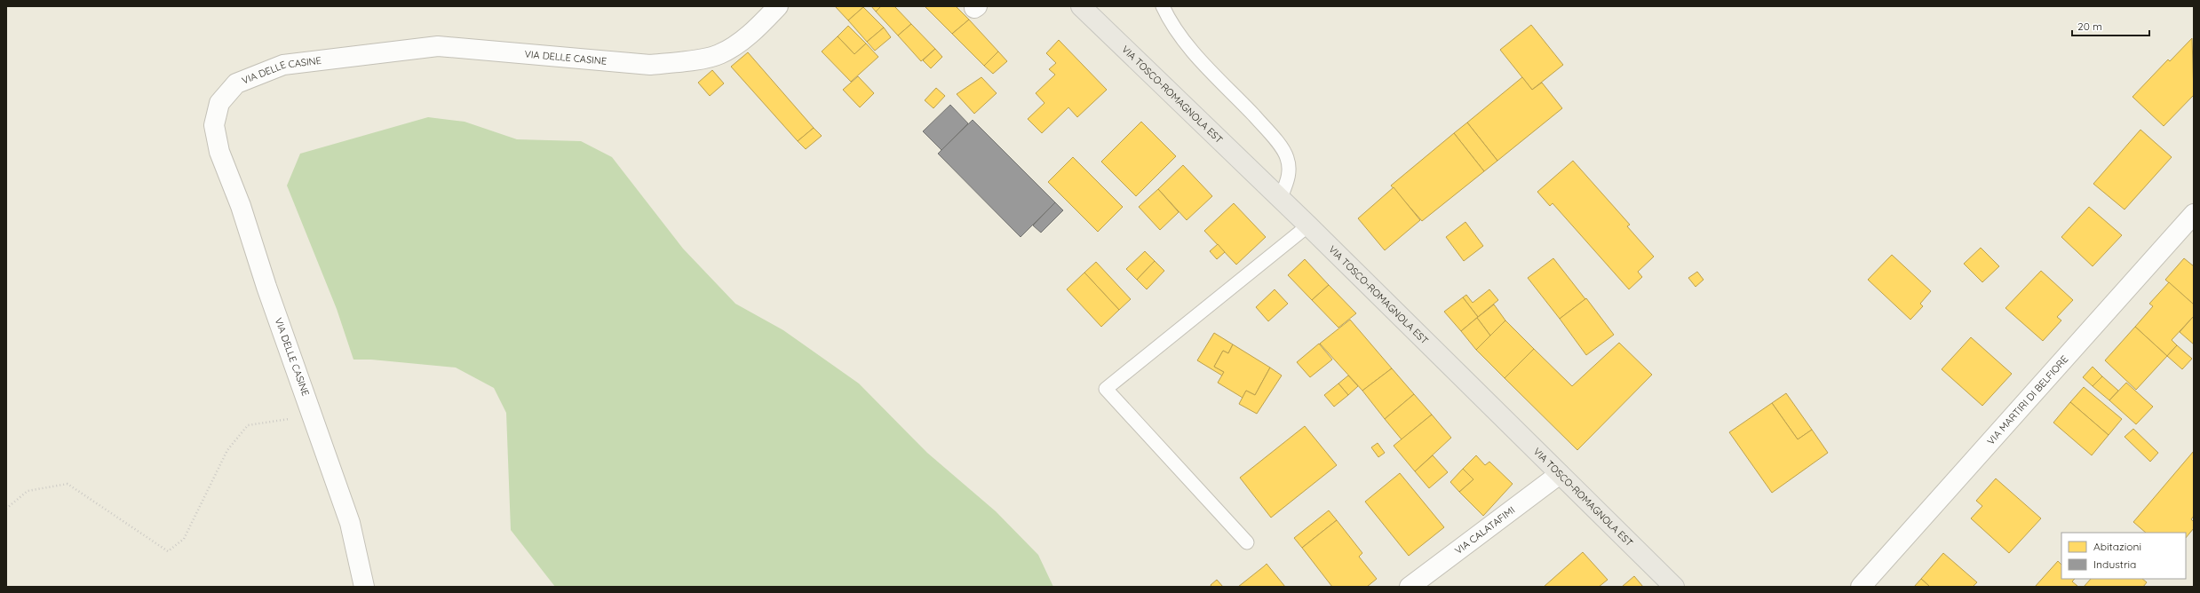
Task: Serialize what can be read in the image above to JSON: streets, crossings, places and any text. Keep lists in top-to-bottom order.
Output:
{
  "streets": {
    "main road": ["VIA TOSCO-ROMAGNOLA EST"],
    "street": ["VIA DELLE CASINE", "VIA MARTIRI DI BELFIORE", "VIA CALATAFIMI"]
  },
  "crossings": [
    ["VIA TOSCO-ROMAGNOLA EST", "VIA CALATAFIMI"]
  ],
  "legend": ["Abitazioni", "Industria"],
  "scale_bar": "20 m"
}
